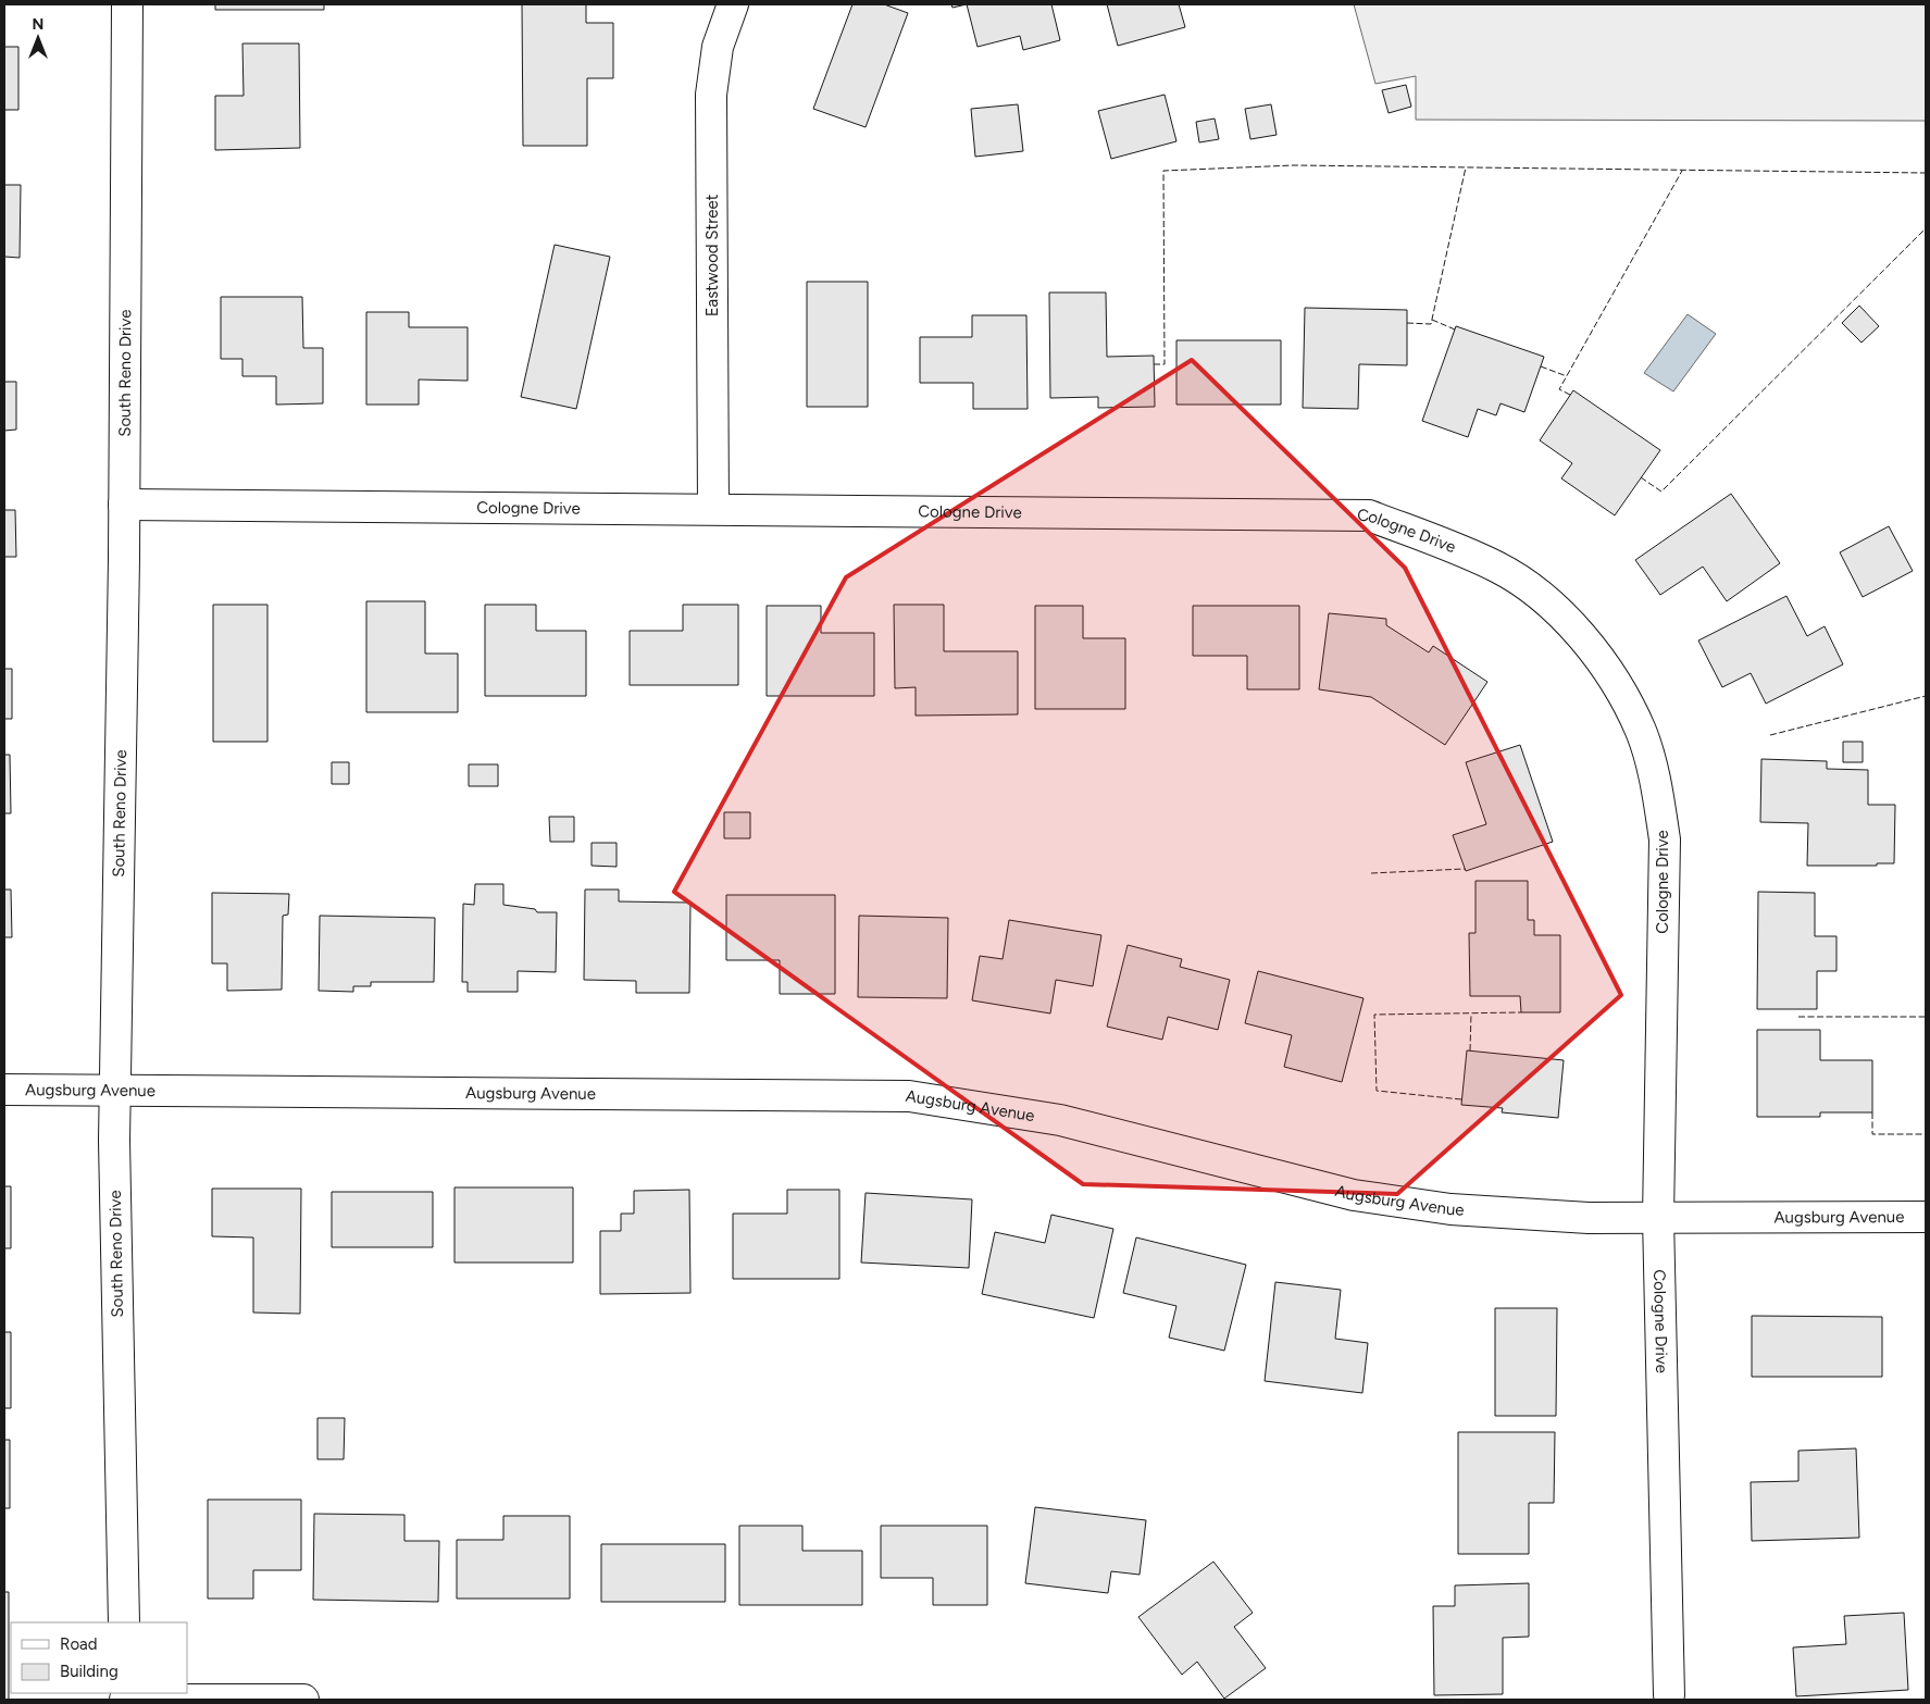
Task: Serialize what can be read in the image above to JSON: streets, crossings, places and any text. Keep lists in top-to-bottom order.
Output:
{
  "streets": {
    "street": [
      "Eastwood Street",
      "South Reno Drive",
      "Cologne Drive",
      "Augsburg Avenue"
    ]
  },
  "crossings": [
    ["Eastwood Street", "Cologne Drive"],
    ["South Reno Drive", "Cologne Drive"],
    ["South Reno Drive", "Augsburg Avenue"],
    ["Cologne Drive", "Augsburg Avenue"]
  ],
  "legend": ["Road", "Building"],
  "north": "top"
}
